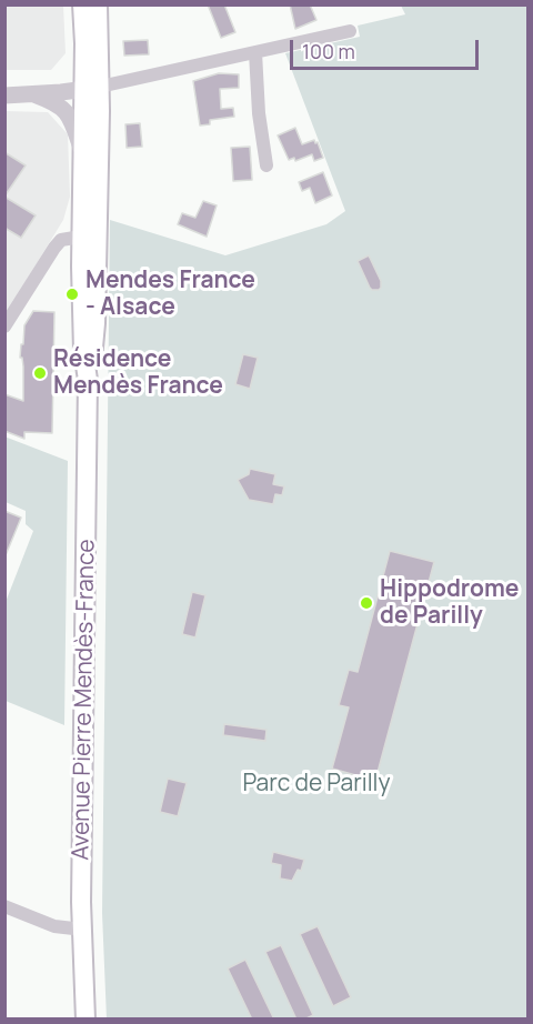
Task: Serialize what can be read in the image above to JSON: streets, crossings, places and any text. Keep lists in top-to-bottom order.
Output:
{
  "streets": {
    "main road": ["Avenue Pierre Mendès-France"]
  },
  "parks": ["Parc de Parilly"],
  "places": ["Mendes France - Alsace", "Résidence Mendès France", "Hippodrome de Parilly"],
  "scale_bar": "100 m"
}
